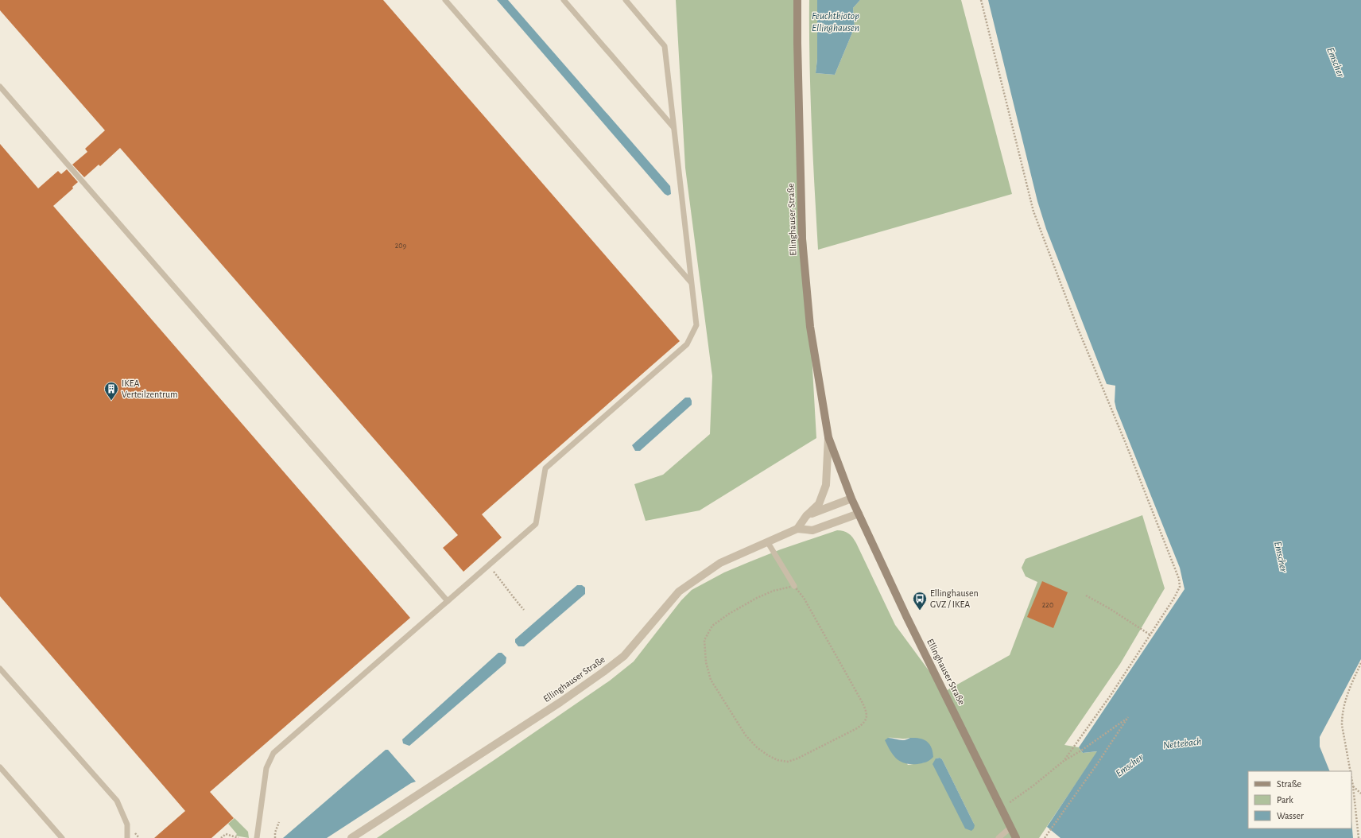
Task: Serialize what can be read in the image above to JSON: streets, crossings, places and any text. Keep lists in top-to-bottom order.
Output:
{
  "streets": {
    "main road": ["Ellinghauser Straße"]
  },
  "water": ["Feuchtbiotop Ellinghausen", "Emscher", "Nettebach"],
  "places": {
    "building": ["IKEA Verteilzentrum"],
    "bus stop": ["Ellinghausen GVZ / IKEA"]
  },
  "house_numbers": ["209", "220"],
  "legend": ["Straße", "Park", "Wasser"]
}
